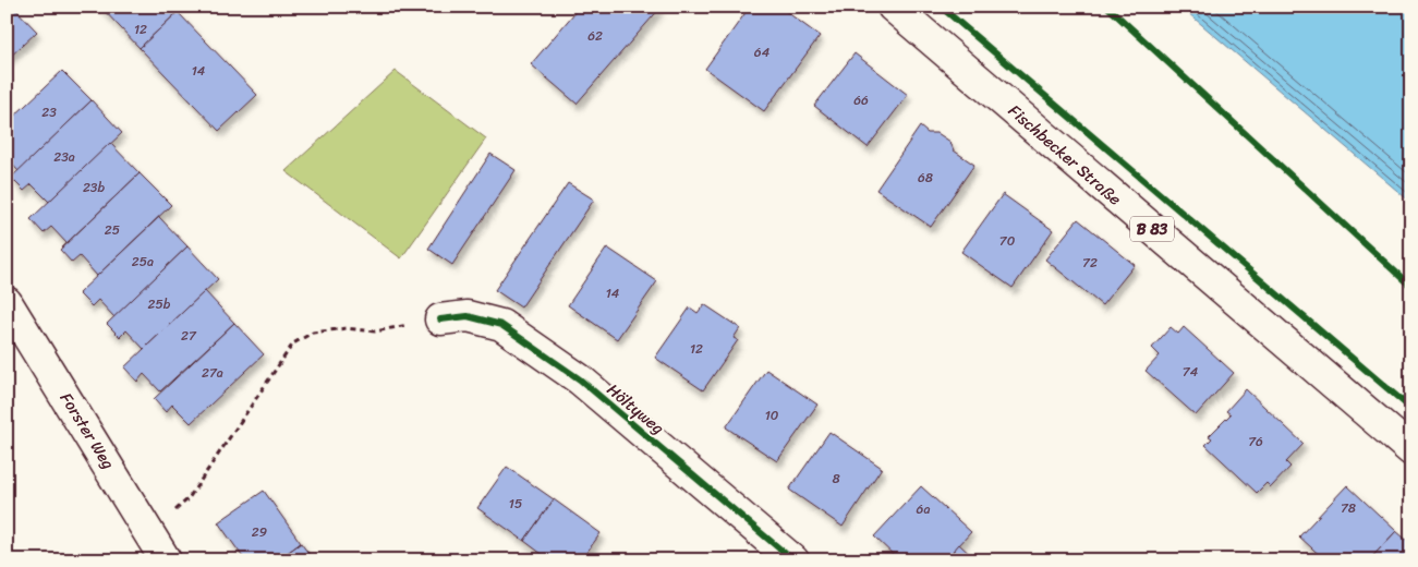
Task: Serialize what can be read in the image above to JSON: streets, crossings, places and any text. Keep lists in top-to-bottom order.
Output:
{
  "streets": {
    "street": [
      "Fischbecker Straße",
      "B 83",
      "Höltyweg",
      "Forster Weg"
    ]
  },
  "house_numbers": [
    "12",
    "62",
    "64",
    "14",
    "66",
    "23",
    "23a",
    "68",
    "23b",
    "25",
    "70",
    "25a",
    "72",
    "14",
    "25b",
    "27",
    "12",
    "74",
    "27a",
    "10",
    "76",
    "8",
    "15",
    "78",
    "6a",
    "29"
  ]
}
